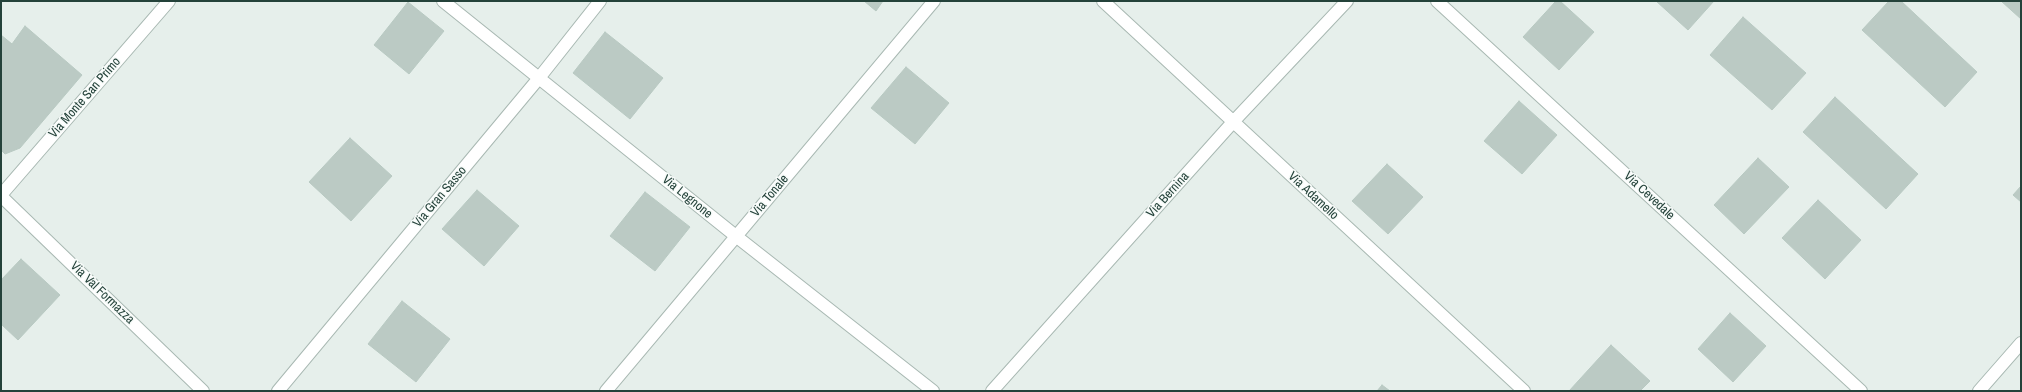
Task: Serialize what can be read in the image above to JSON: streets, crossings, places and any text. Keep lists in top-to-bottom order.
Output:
{
  "streets": {
    "street": [
      "Via Monte San Primo",
      "Via Bernina",
      "Via Tonale",
      "Via Adamello",
      "Via Cevedale",
      "Via Gran Sasso",
      "Via Legnone",
      "Via Val Formazza"
    ]
  },
  "crossings": [
    ["Via Monte San Primo", "Via Val Formazza"],
    ["Via Bernina", "Via Adamello"],
    ["Via Tonale", "Via Legnone"],
    ["Via Gran Sasso", "Via Legnone"]
  ]
}
